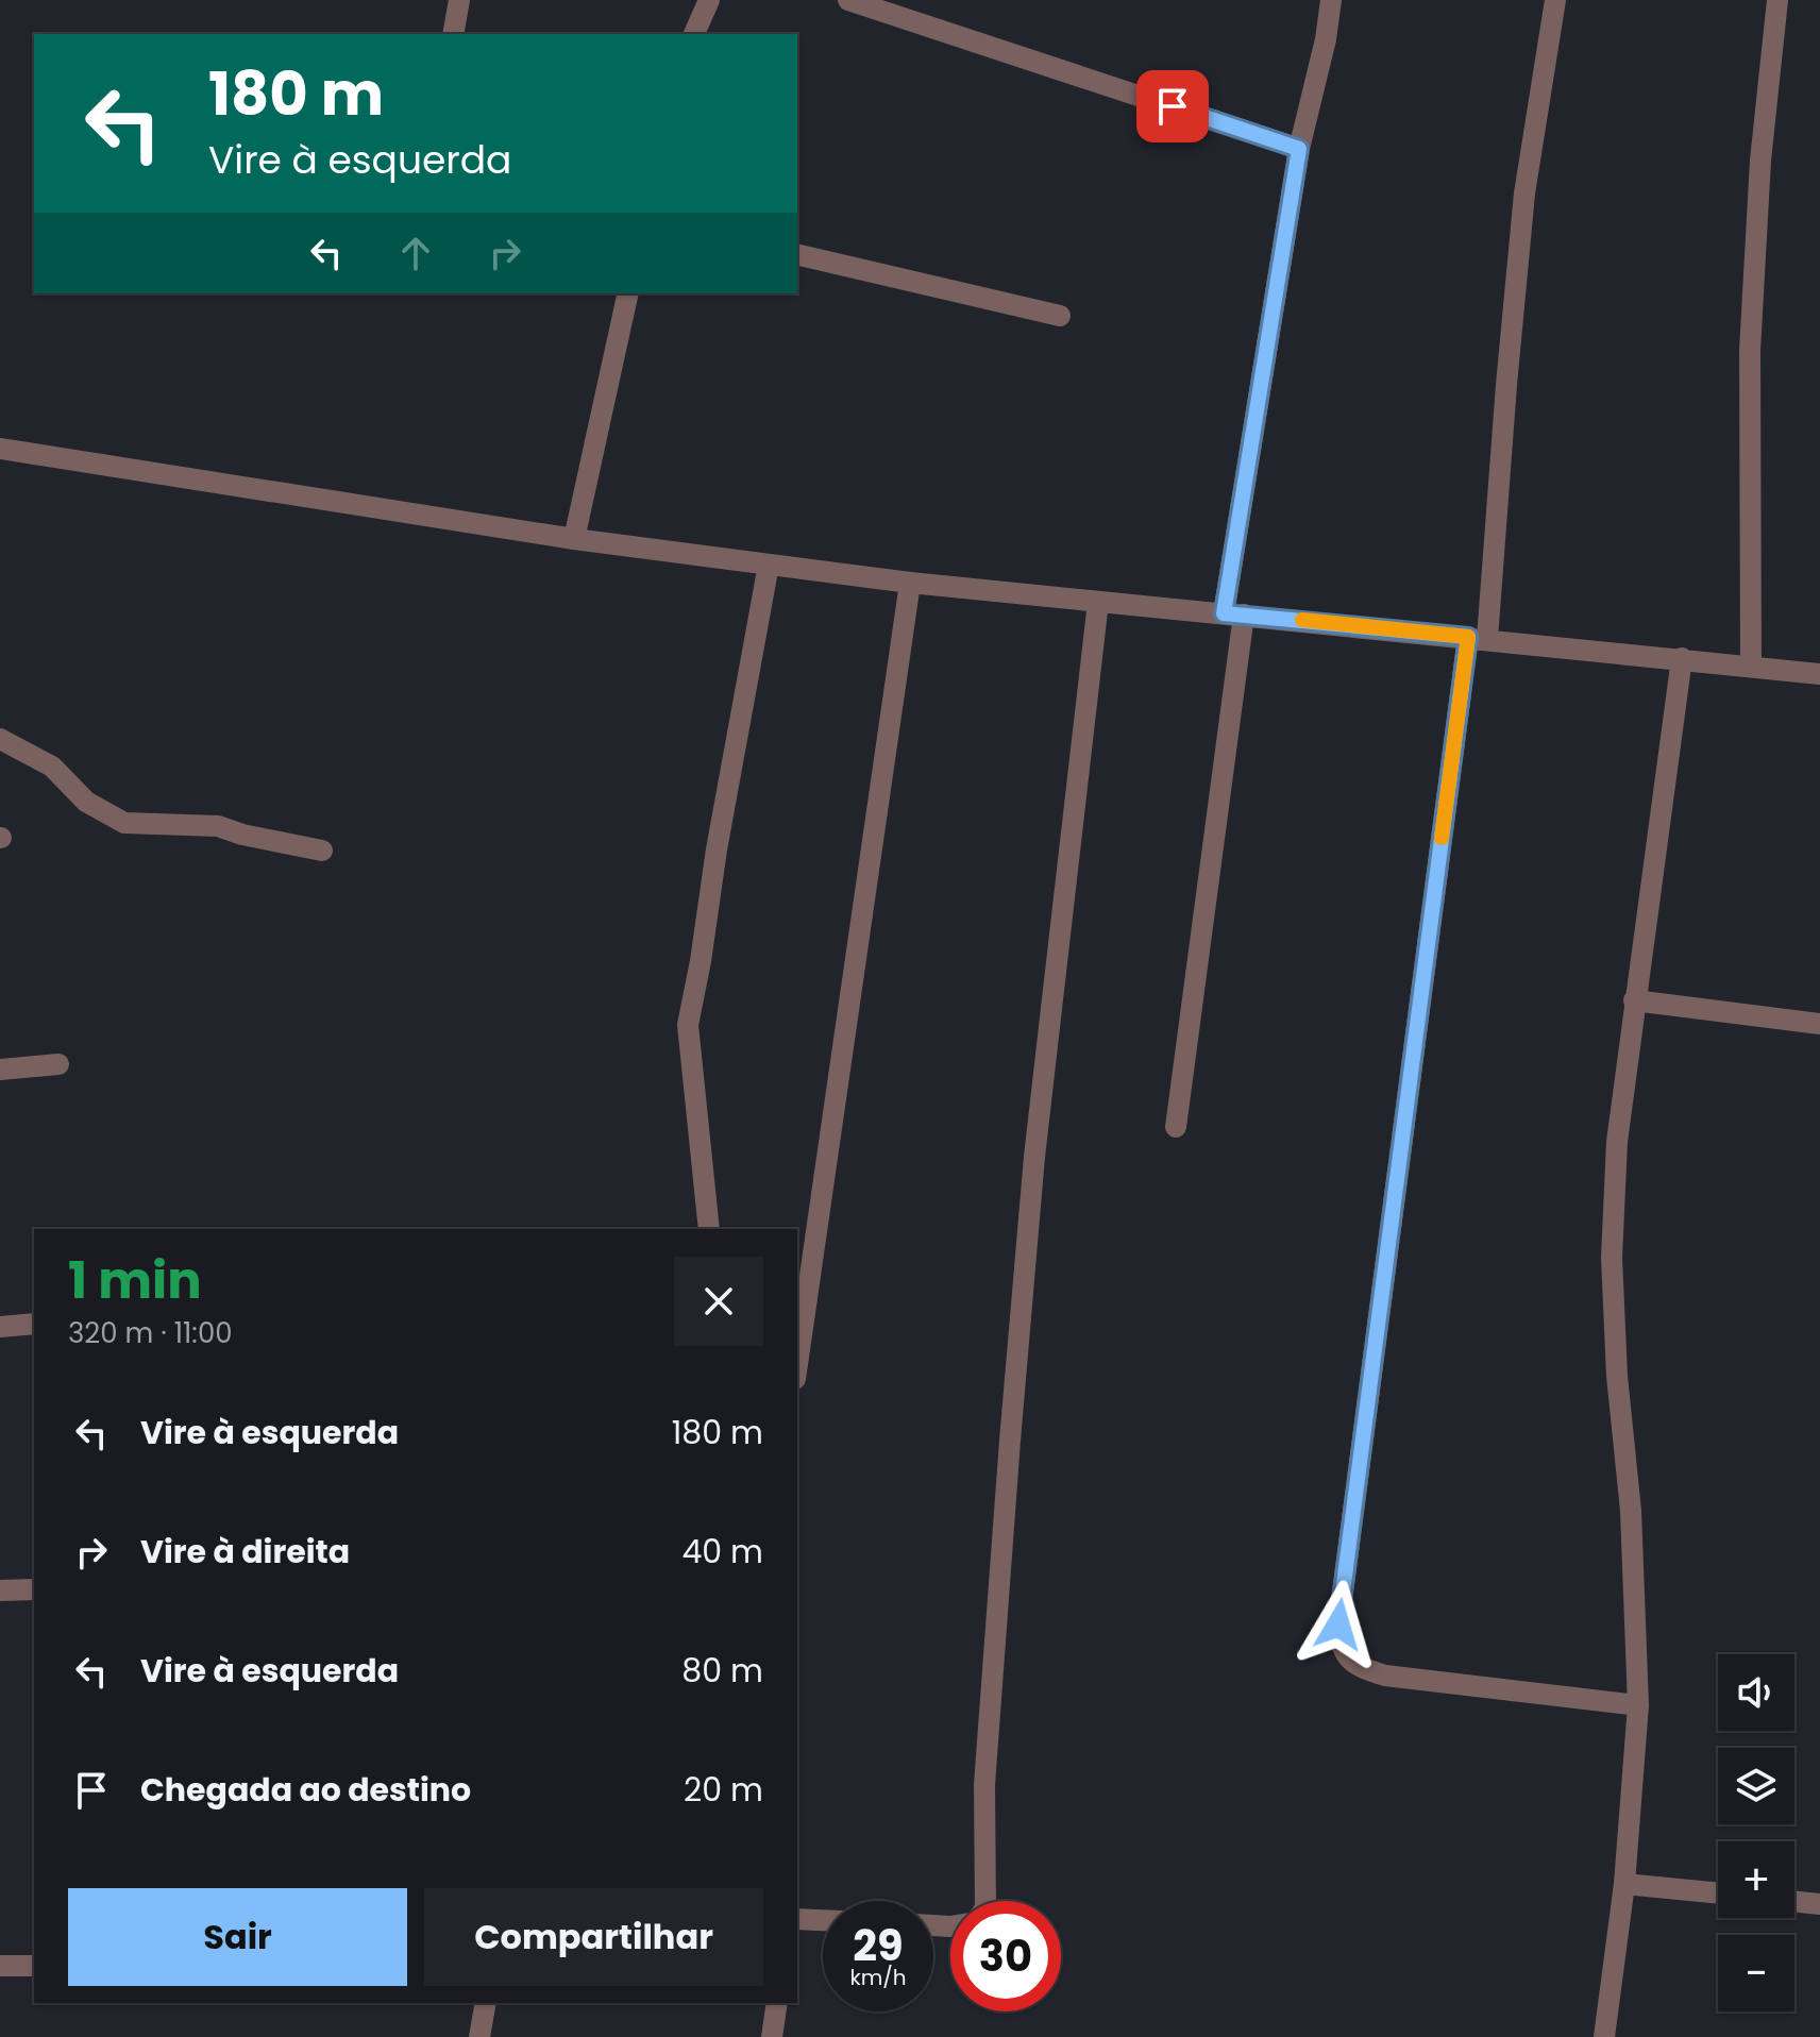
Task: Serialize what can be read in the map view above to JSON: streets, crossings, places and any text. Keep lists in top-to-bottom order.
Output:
{
  "page": {
    "turn": ["180 m", "Vire à esquerda"],
    "heading": ["1 min", "320 m · 11:00"],
    "list": [
      {
        "name": "Vire à esquerda",
        "value": "180 m"
      },
      {
        "name": "Vire à direita",
        "value": "40 m"
      },
      {
        "name": "Vire à esquerda",
        "value": "80 m"
      },
      {
        "name": "Chegada ao destino",
        "value": "20 m"
      }
    ],
    "map_buttons": ["+", "−"],
    "buttons": ["Sair", "Compartilhar"],
    "speed": "29 km/h",
    "limit": "30"
  }
}
